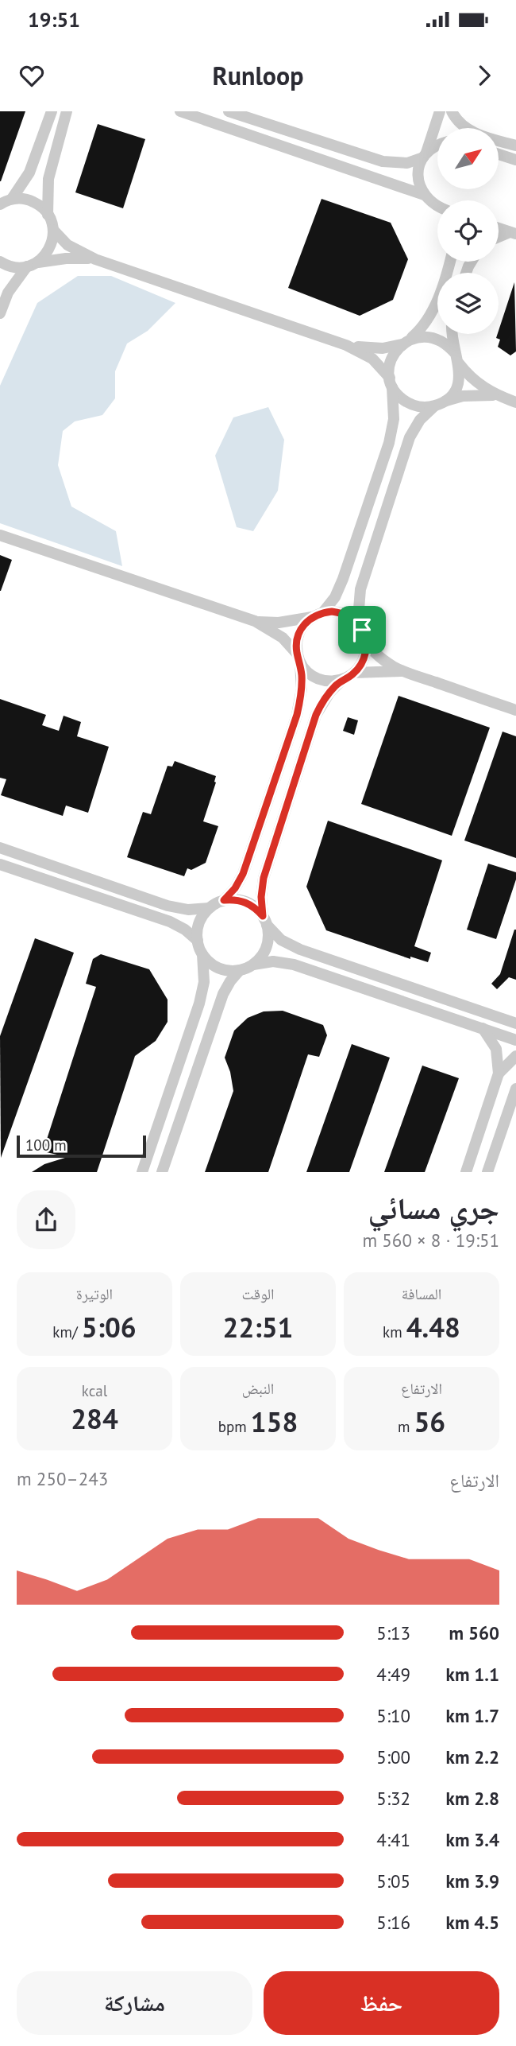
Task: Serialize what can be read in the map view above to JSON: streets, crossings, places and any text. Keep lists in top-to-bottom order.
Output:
{
  "scale_bar": "100 m",
  "north": "top right",
  "page": {
    "status": "19:51",
    "header": "Runloop",
    "scale": "100 m",
    "heading": ["جري مسائي", "19:51 · 8 × 560 m"],
    "stats": [
      ["المسافة", "4.48 km"],
      ["الوقت", "22:51"],
      ["الوتيرة", "5:06 /km"],
      ["الارتفاع", "56 m"],
      ["النبض", "158 bpm"],
      ["kcal", "284"]
    ],
    "chart": ["الارتفاع", "243–250 m"],
    "list": [
      {
        "name": "560 m",
        "note": "5:13"
      },
      {
        "name": "1.1 km",
        "note": "4:49"
      },
      {
        "name": "1.7 km",
        "note": "5:10"
      },
      {
        "name": "2.2 km",
        "note": "5:00"
      },
      {
        "name": "2.8 km",
        "note": "5:32"
      },
      {
        "name": "3.4 km",
        "note": "4:41"
      },
      {
        "name": "3.9 km",
        "note": "5:05"
      },
      {
        "name": "4.5 km",
        "note": "5:16"
      }
    ],
    "buttons": ["حفظ", "مشاركة"]
  }
}
